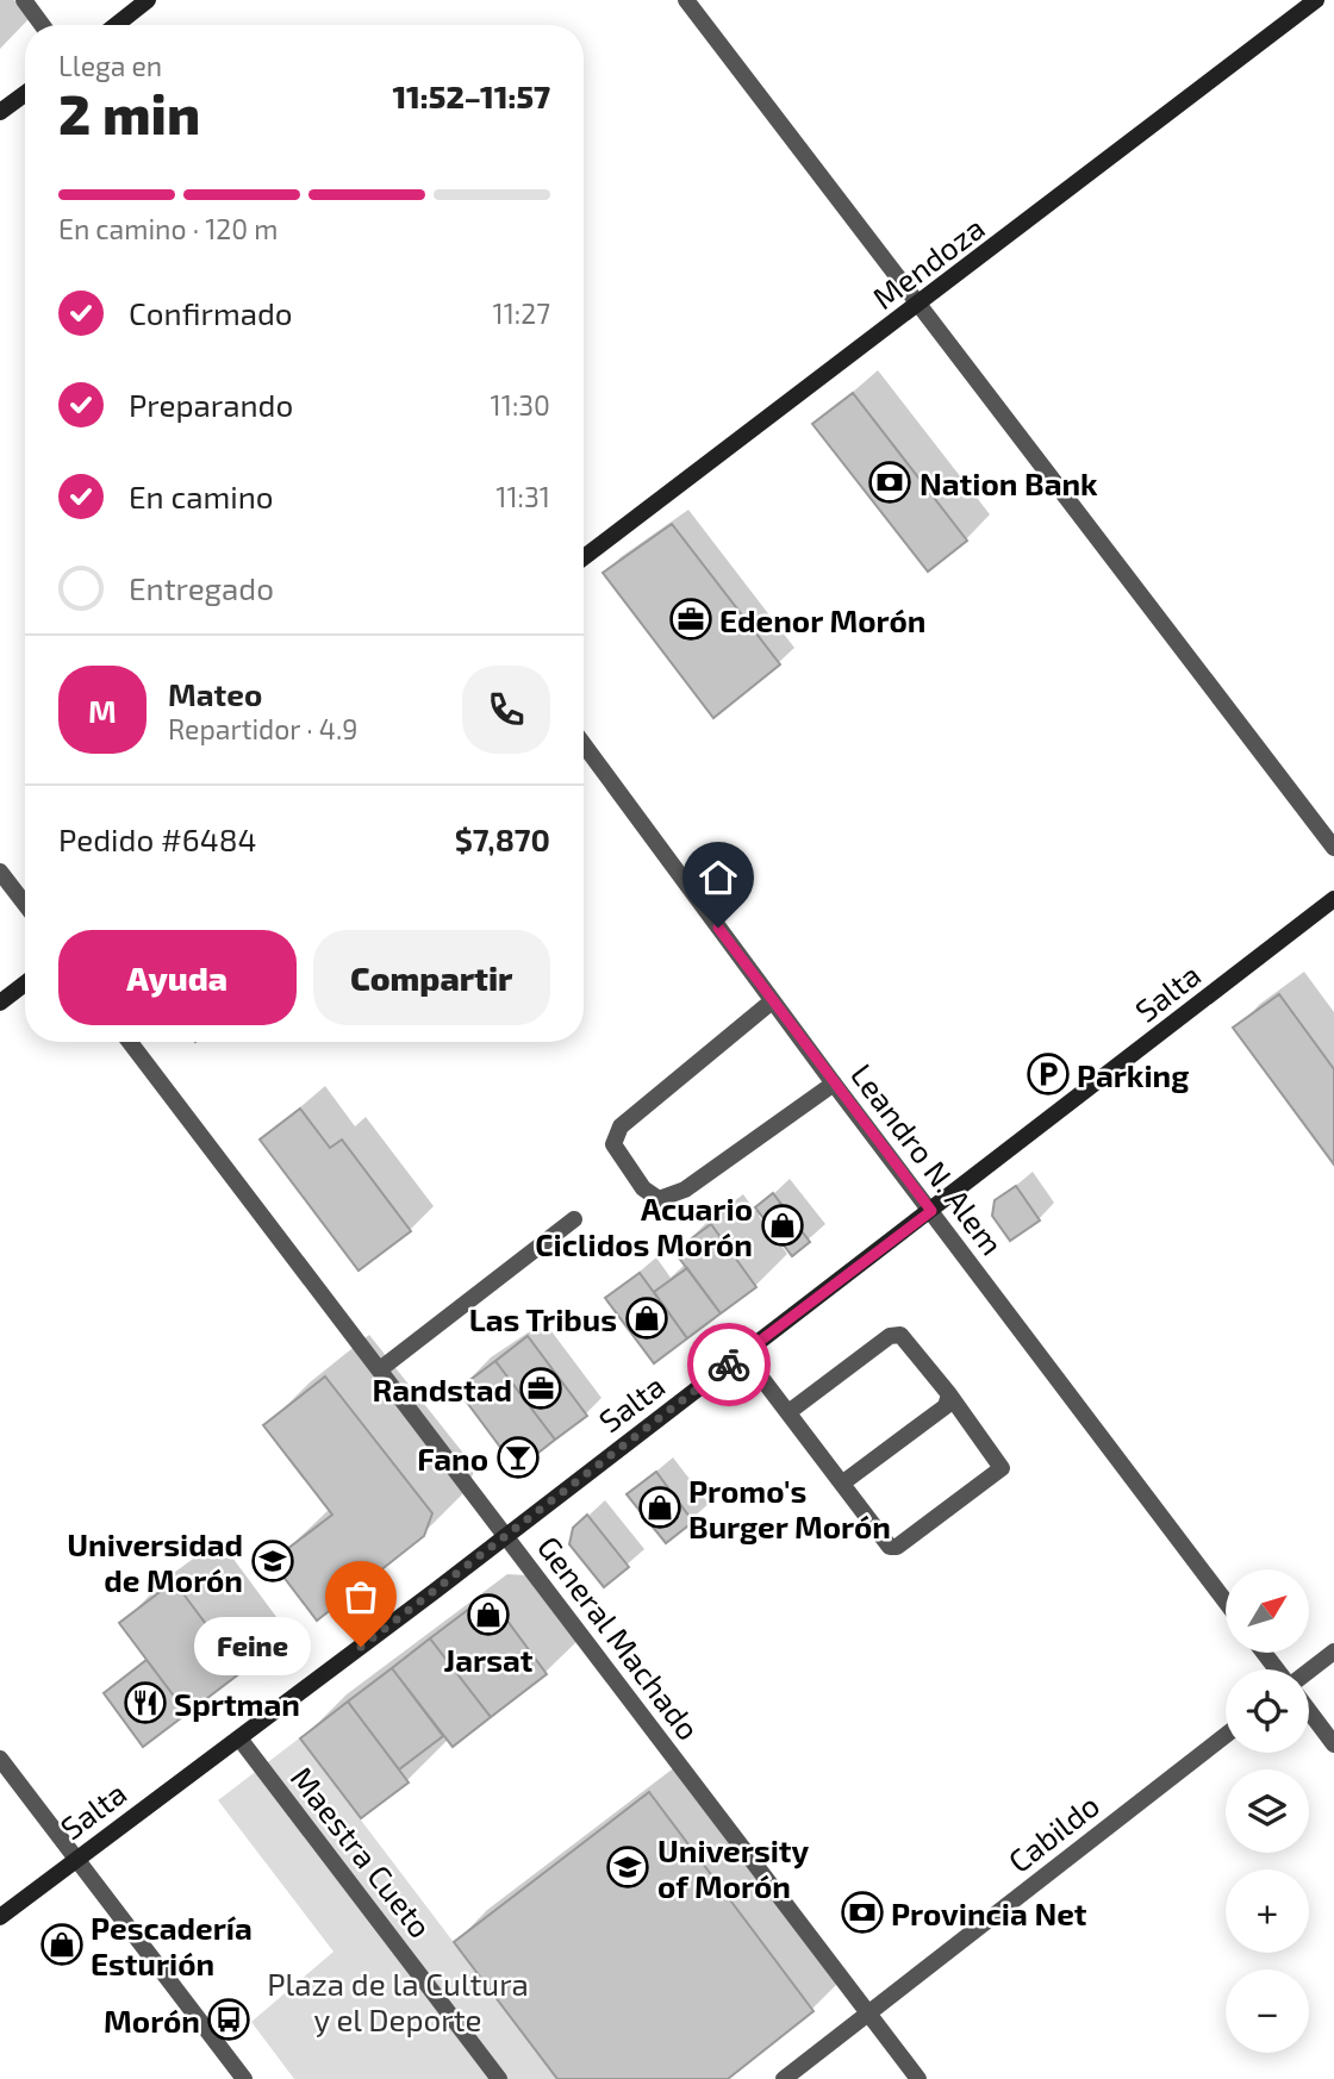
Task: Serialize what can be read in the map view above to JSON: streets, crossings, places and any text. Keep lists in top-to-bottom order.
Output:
{
  "streets": {
    "street": [
      "Mendoza",
      "Salta",
      "Leandro N. Alem",
      "General Machado",
      "Cabildo",
      "Maestra Cueto"
    ]
  },
  "crossings": [
    ["Salta", "Leandro N. Alem"],
    ["Salta", "General Machado"],
    ["Salta", "Maestra Cueto"],
    ["General Machado", "Cabildo"]
  ],
  "parks": ["Plaza de la Cultura y el Deporte"],
  "places": {
    "bank": ["Nation Bank", "Provincia Net"],
    "office": ["Edenor Morón", "Randstad"],
    "parking": ["Parking"],
    "shop": [
      "Acuario Ciclidos Morón",
      "Las Tribus",
      "Promo's Burger Morón",
      "Jarsat",
      "Pescadería Esturión"
    ],
    "bar": ["Fano"],
    "school or university": ["Universidad de Morón", "University of Morón"],
    "other": ["Feine"],
    "restaurant": ["Sprtman"],
    "bus stop": ["Morón"]
  },
  "north": "top right",
  "page": {
    "heading": ["2 min", "Llega en", "11:52–11:57"],
    "panel": [
      "Mateo",
      "Repartidor · 4.9",
      "Pedido #6484",
      "$7,870"
    ],
    "bar": "En camino · 120 m",
    "list": [
      ["Confirmado", "11:27"],
      ["Preparando", "11:30"],
      ["En camino", "11:31"],
      "Entregado"
    ],
    "round": "M",
    "buttons": ["Ayuda", "Compartir"],
    "map_buttons": ["+", "−"],
    "bubble": "Feine"
  }
}
